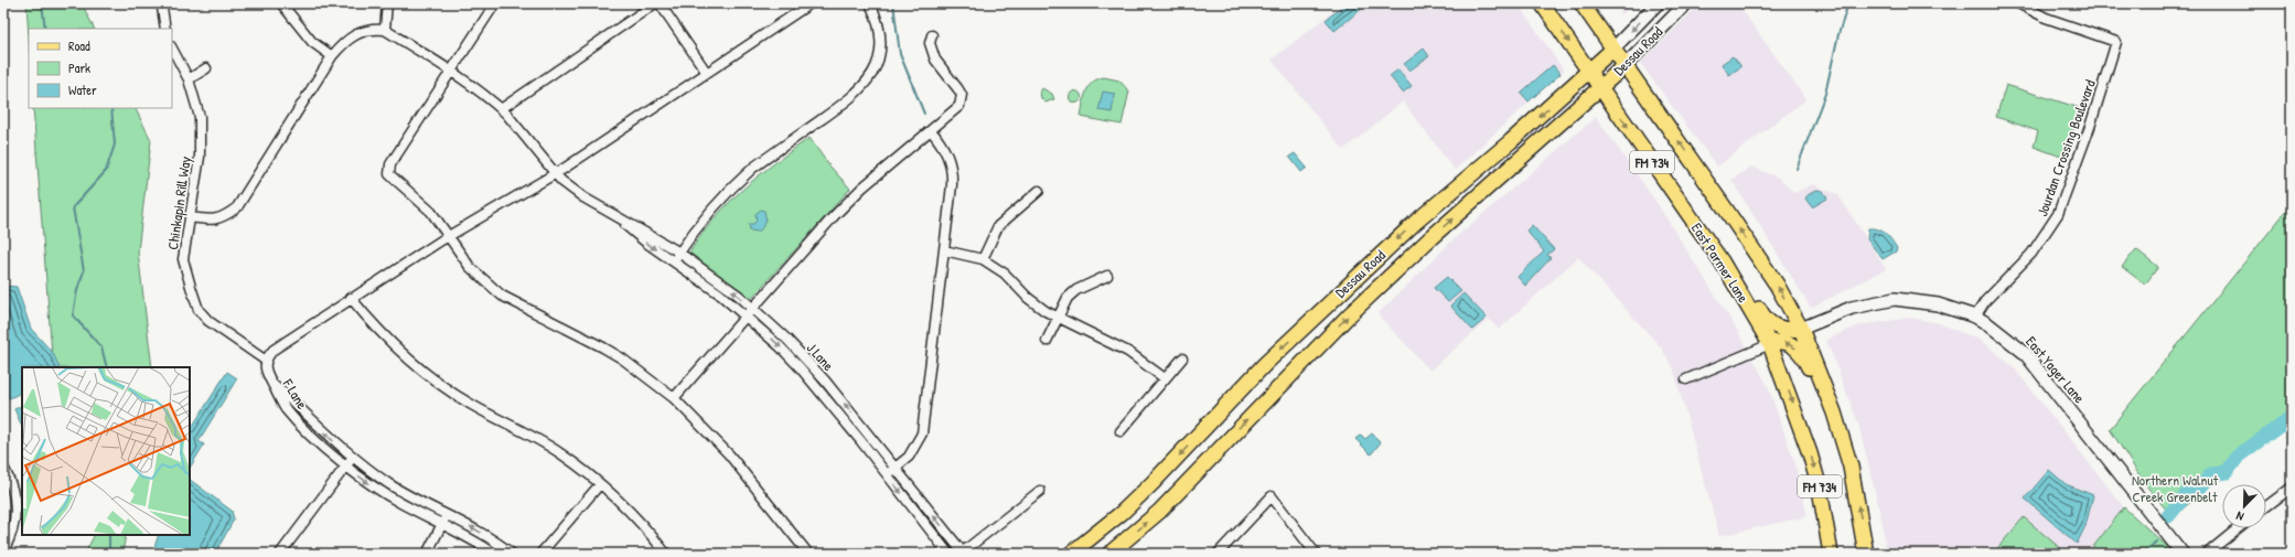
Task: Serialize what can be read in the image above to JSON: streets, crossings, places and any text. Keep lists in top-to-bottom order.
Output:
{
  "streets": {
    "main road": ["Dessau Road", "FM 734", "East Parmer Lane"],
    "street": [
      "Jourdan Crossing Boulevard",
      "Chinkapin Rill Way",
      "J Lane",
      "East Yager Lane",
      "F Lane"
    ]
  },
  "crossings": [
    ["Dessau Road", "FM 734"],
    ["Dessau Road", "East Parmer Lane"],
    ["Jourdan Crossing Boulevard", "East Yager Lane"],
    ["FM 734", "East Yager Lane"]
  ],
  "parks": ["Northern Walnut Creek Greenbelt"],
  "legend": ["Road", "Park", "Water"],
  "north": "bottom left"
}
